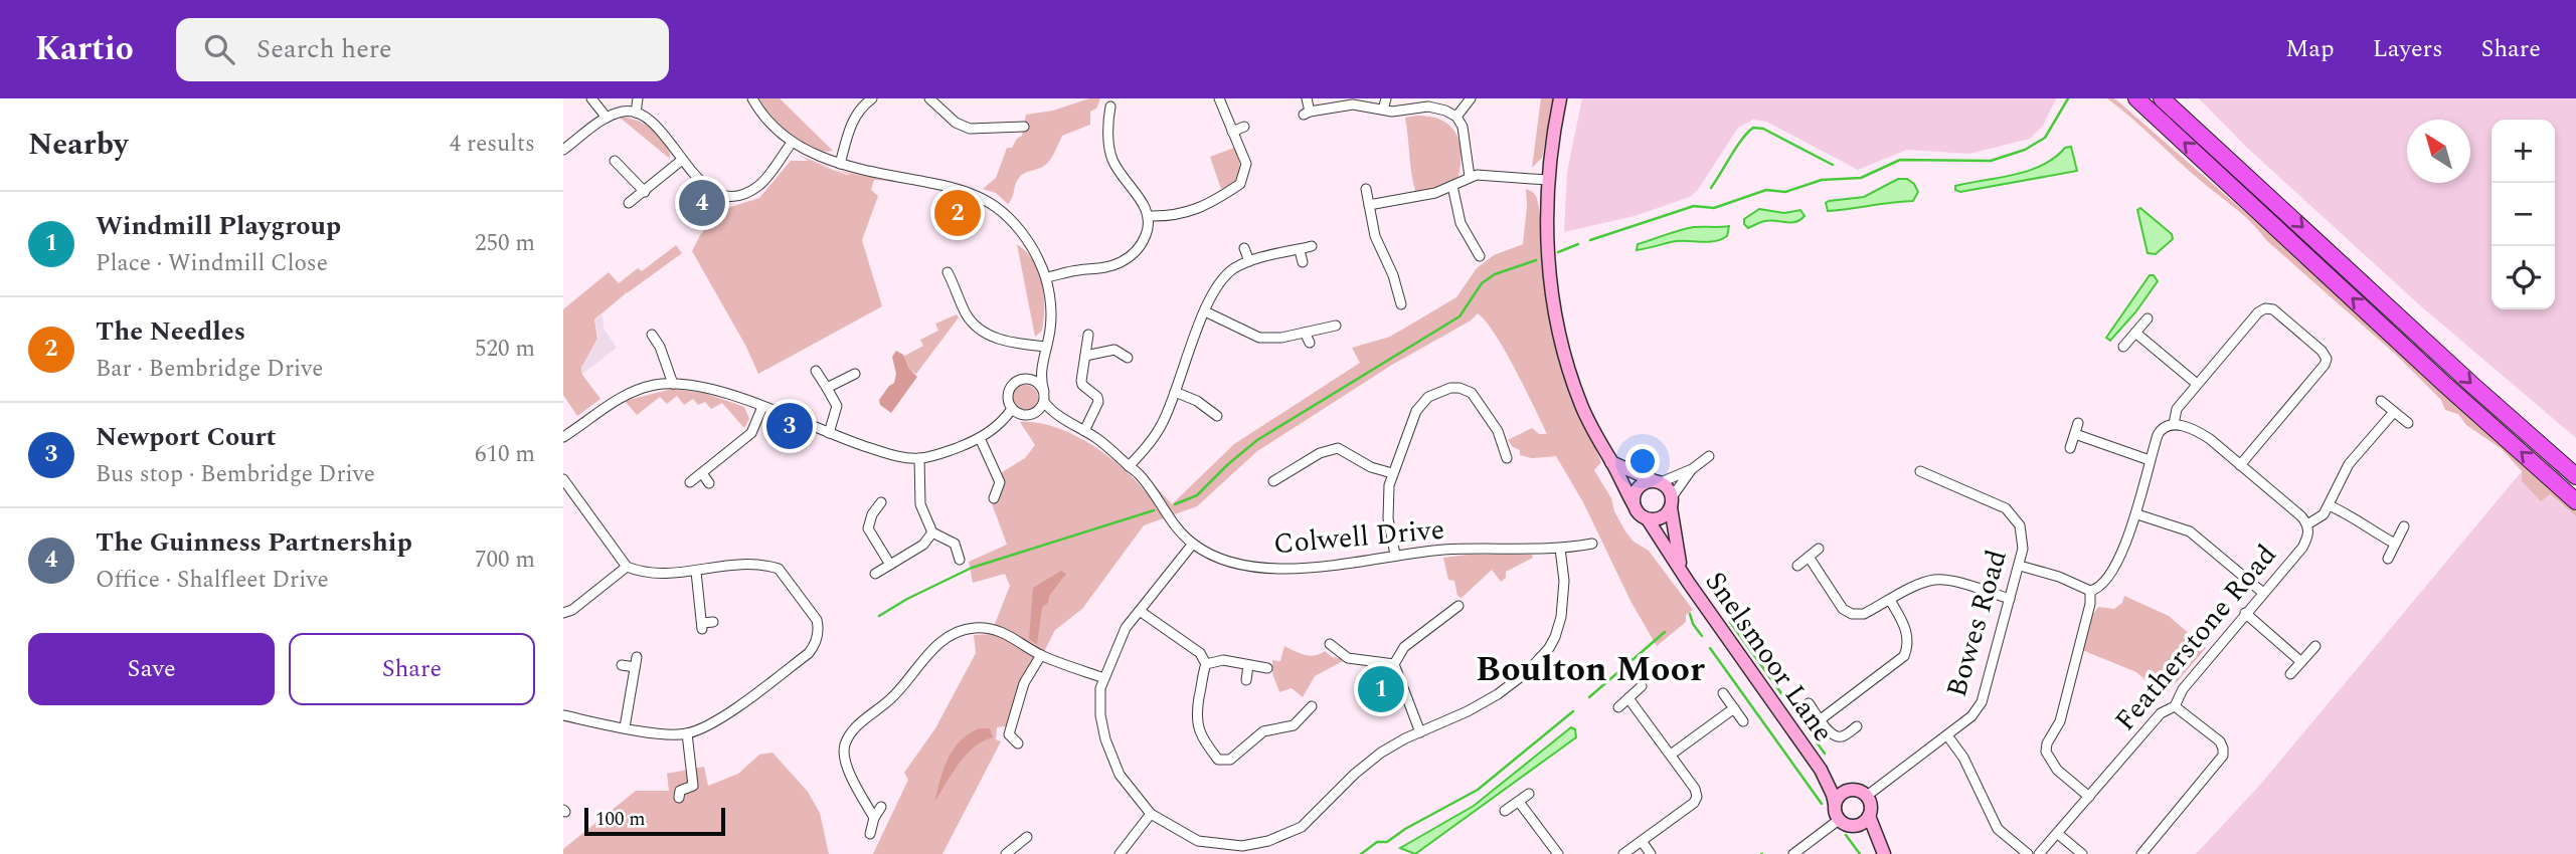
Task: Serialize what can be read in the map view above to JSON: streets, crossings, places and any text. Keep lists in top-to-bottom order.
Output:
{
  "streets": {
    "street": [
      "Colwell Drive",
      "Bowes Road",
      "Featherstone Road",
      "Snelsmoor Lane"
    ]
  },
  "crossings": [
    ["Bowes Road", "Snelsmoor Lane"]
  ],
  "districts": ["Boulton Moor"],
  "scale_bar": "100 m",
  "north": "top left",
  "page": {
    "header": "Kartio",
    "search": "Search here",
    "nav": ["Map", "Layers", "Share"],
    "heading": ["Nearby", "4 results"],
    "map_buttons": ["+", "−"],
    "pins": [
      "4",
      "2",
      "3",
      "1"
    ],
    "list": [
      {
        "mark": "1",
        "name": "Windmill Playgroup",
        "note": "Place · Windmill Close",
        "value": "250 m"
      },
      {
        "mark": "2",
        "name": "The Needles",
        "note": "Bar · Bembridge Drive",
        "value": "520 m"
      },
      {
        "mark": "3",
        "name": "Newport Court",
        "note": "Bus stop · Bembridge Drive",
        "value": "610 m"
      },
      {
        "mark": "4",
        "name": "The Guinness Partnership",
        "note": "Office · Shalfleet Drive",
        "value": "700 m"
      }
    ],
    "buttons": ["Save", "Share"],
    "scale": "100 m"
  }
}
